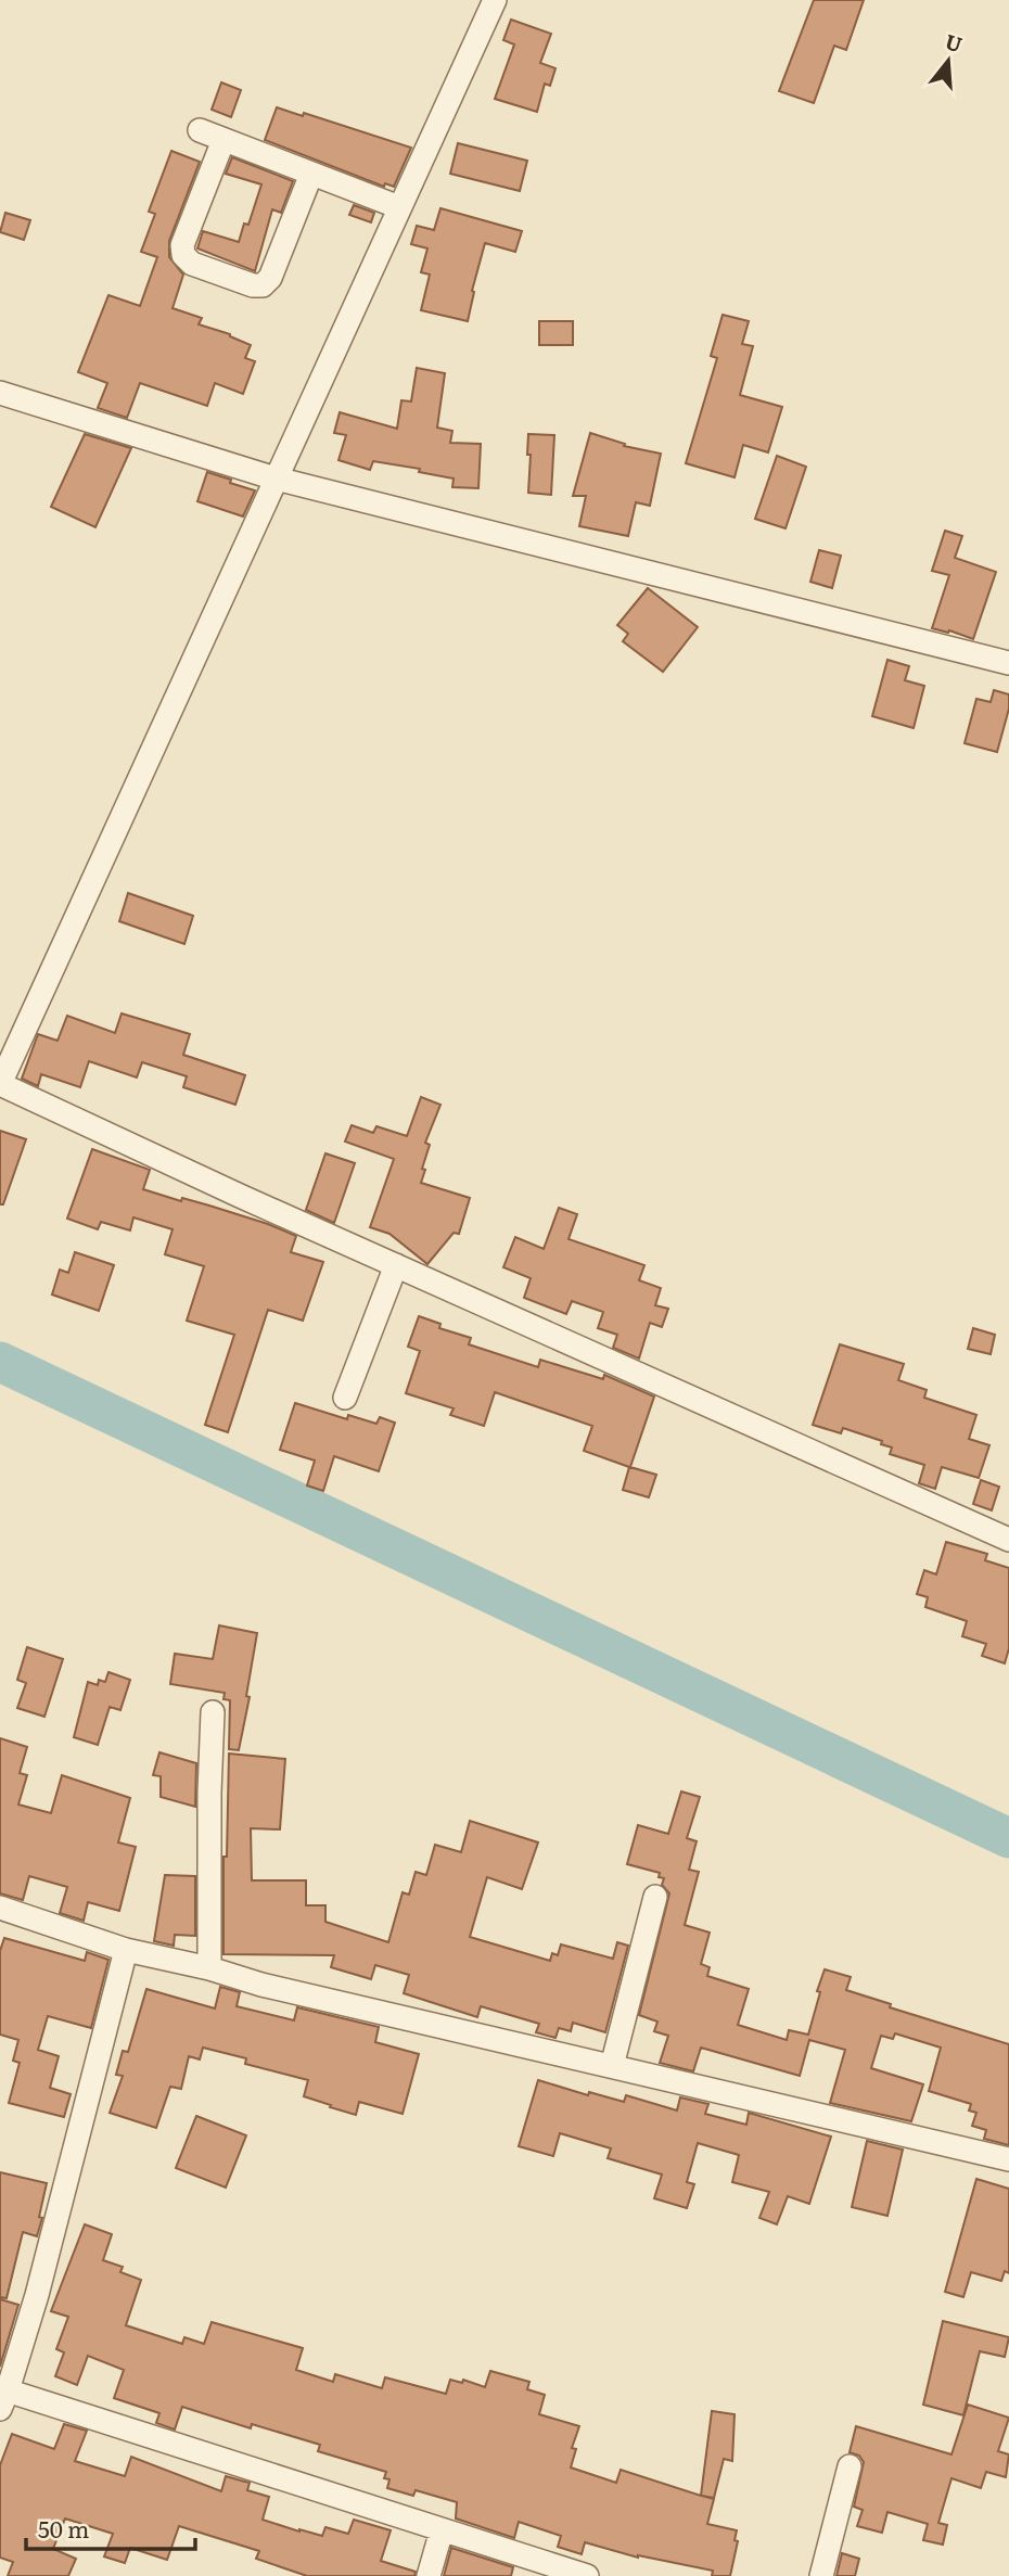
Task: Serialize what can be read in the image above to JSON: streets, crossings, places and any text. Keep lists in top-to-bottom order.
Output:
{
  "scale_bar": "50 m",
  "north": "top"
}
